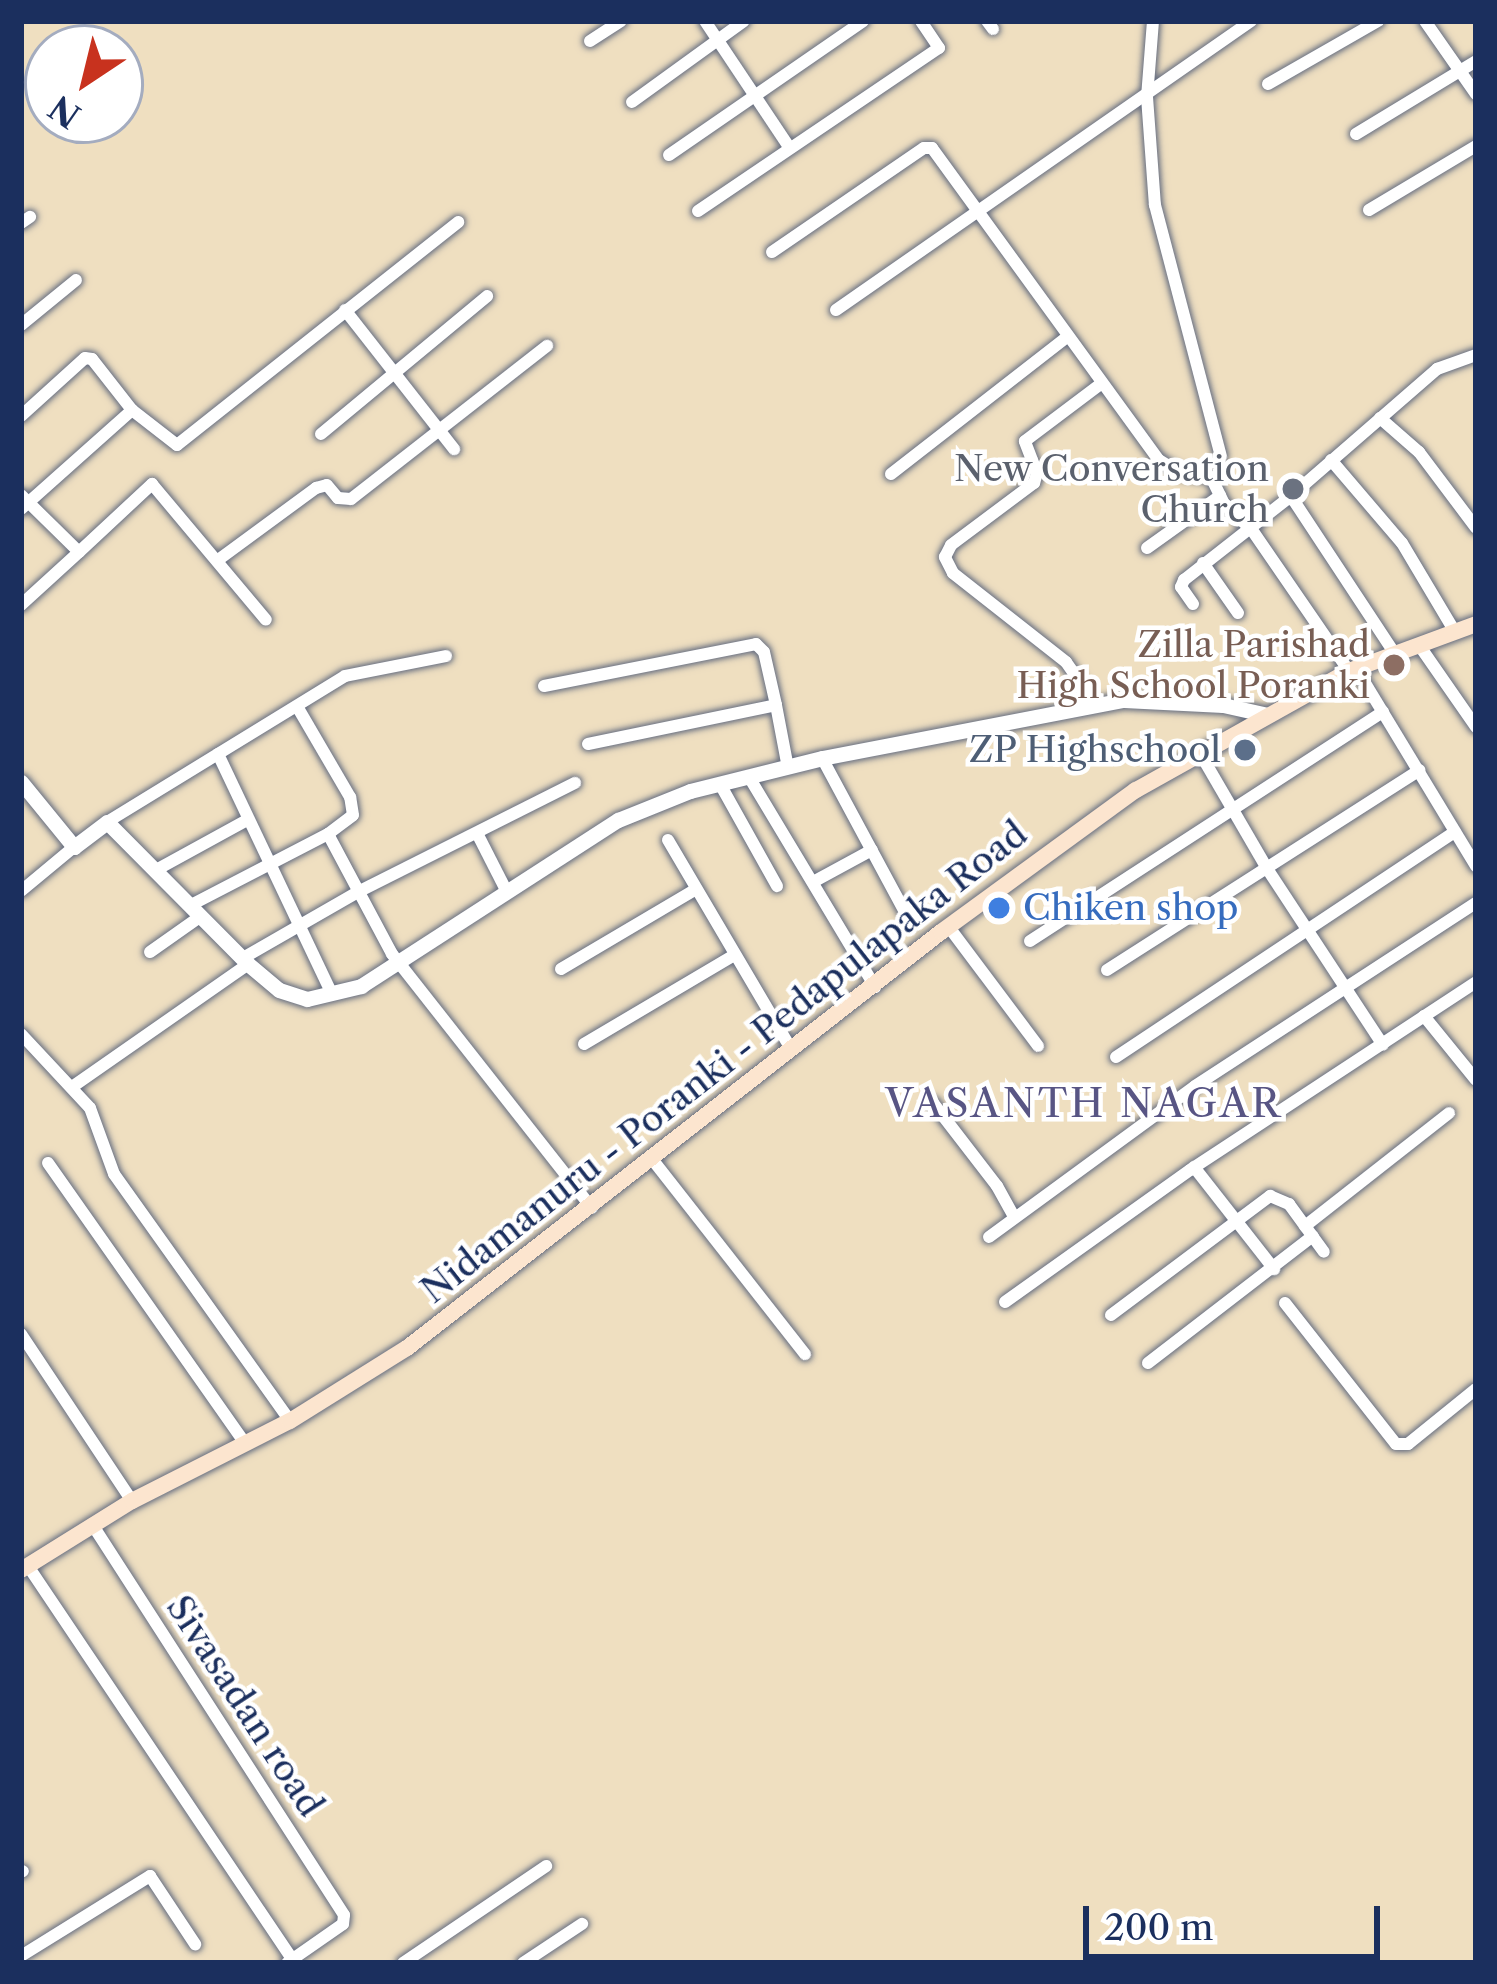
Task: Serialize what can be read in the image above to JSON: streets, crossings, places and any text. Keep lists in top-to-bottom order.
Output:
{
  "streets": {
    "main road": ["Nidamanuru - Poranki - Pedapulapaka Road"],
    "street": ["Sivasadan road"]
  },
  "crossings": [
    ["Nidamanuru - Poranki - Pedapulapaka Road", "Sivasadan road"]
  ],
  "districts": ["VASANTH NAGAR"],
  "places": [
    "New Conversation Church",
    "Zilla Parishad High School Poranki",
    "ZP Highschool",
    "Chiken shop"
  ],
  "scale_bar": "200 m",
  "north": "bottom left"
}
